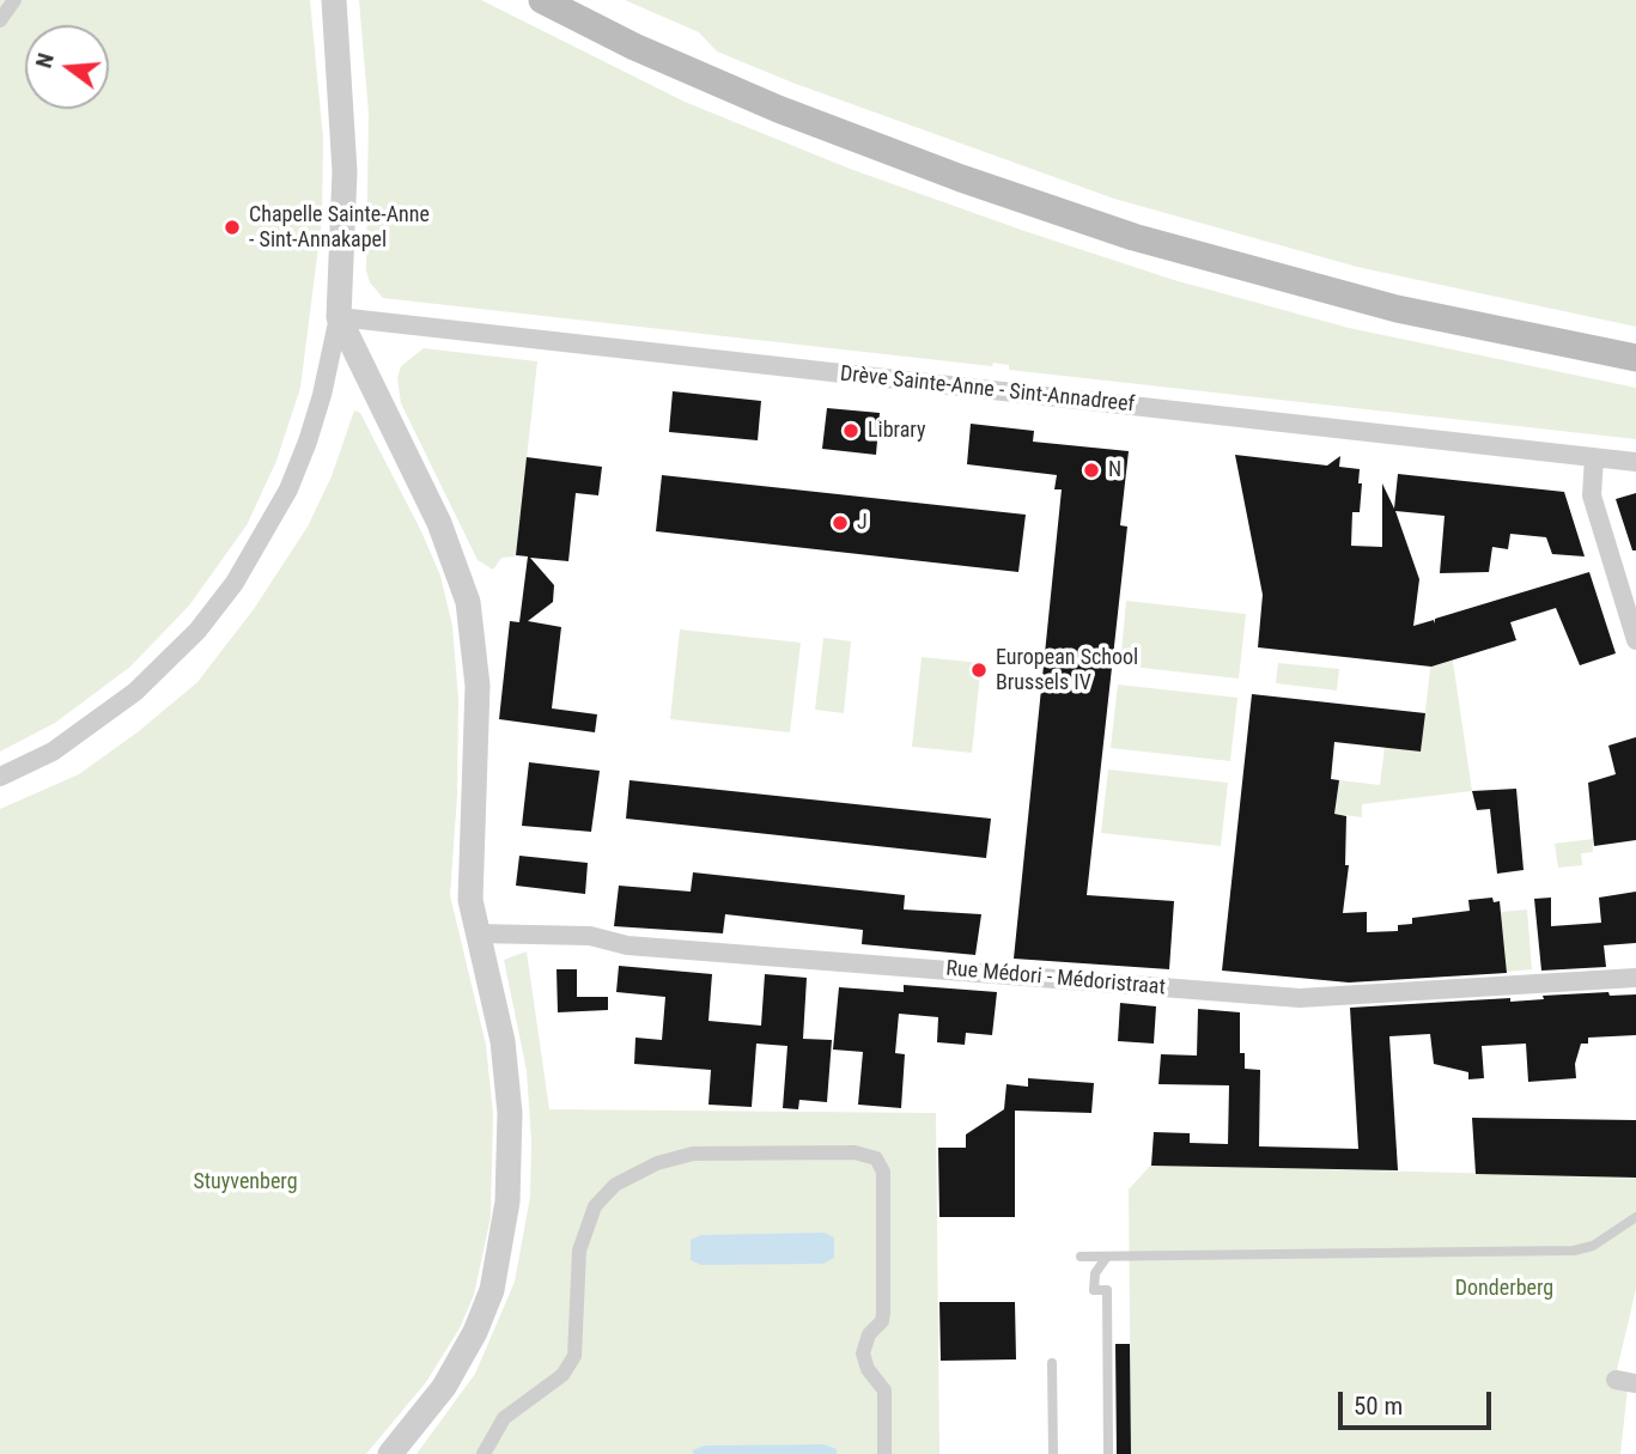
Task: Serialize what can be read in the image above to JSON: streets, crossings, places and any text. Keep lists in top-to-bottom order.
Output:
{
  "streets": {
    "street": ["Drève Sainte-Anne - Sint-Annadreef", "Rue Médori - Médoristraat"]
  },
  "parks": ["Stuyvenberg", "Donderberg"],
  "places": [
    "Chapelle Sainte-Anne - Sint-Annakapel",
    "Library",
    "N",
    "J",
    "European School Brussels IV"
  ],
  "scale_bar": "50 m",
  "north": "left"
}
